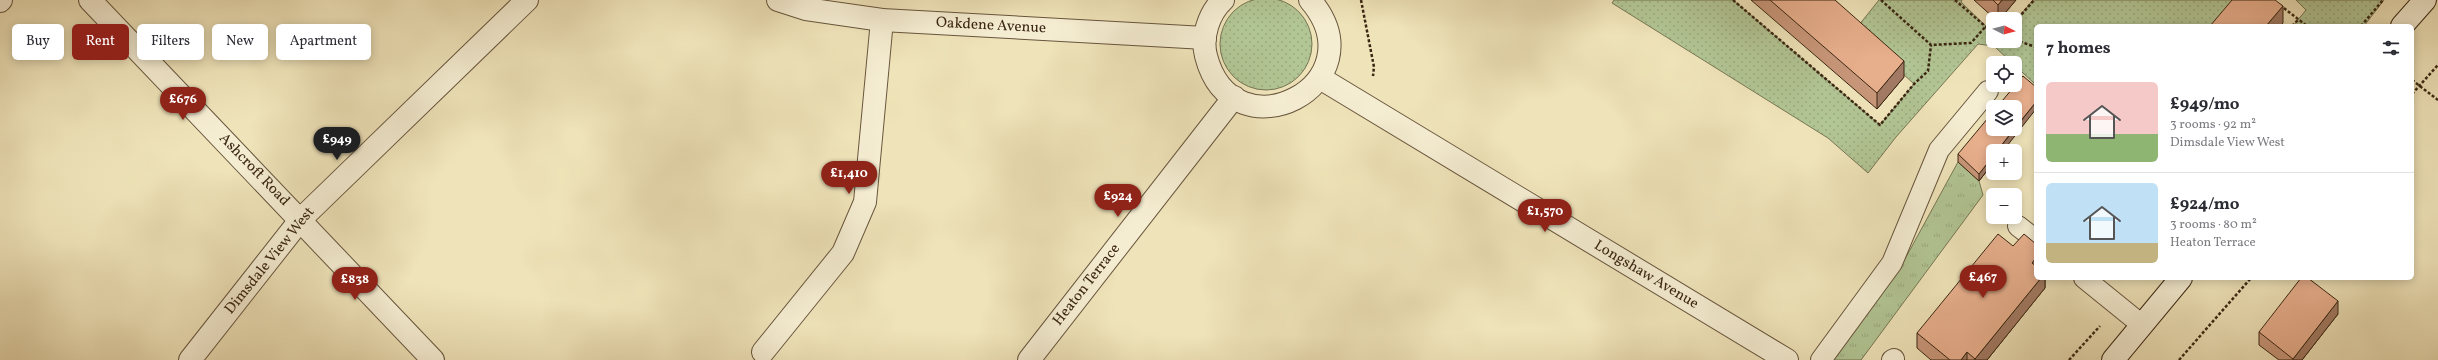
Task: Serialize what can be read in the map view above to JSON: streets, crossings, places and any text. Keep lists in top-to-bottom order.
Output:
{
  "streets": {
    "street": [
      "Oakdene Avenue",
      "Ashcroft Road",
      "Dimsdale View West",
      "Longshaw Avenue",
      "Heaton Terrace"
    ]
  },
  "crossings": [
    ["Ashcroft Road", "Dimsdale View West"]
  ],
  "north": "right",
  "page": {
    "map_buttons": ["+", "−"],
    "chip": [
      "Buy",
      "Rent",
      "Filters",
      "New",
      "Apartment"
    ],
    "heading": "7 homes",
    "list": [
      {
        "name": "£949/mo",
        "note": "3 rooms · 92 m² · Dimsdale View West"
      },
      {
        "name": "£924/mo",
        "note": "3 rooms · 80 m² · Heaton Terrace"
      }
    ],
    "price": [
      "£676",
      "£949",
      "£1,410",
      "£924",
      "£1,570",
      "£467",
      "£838"
    ]
  }
}
